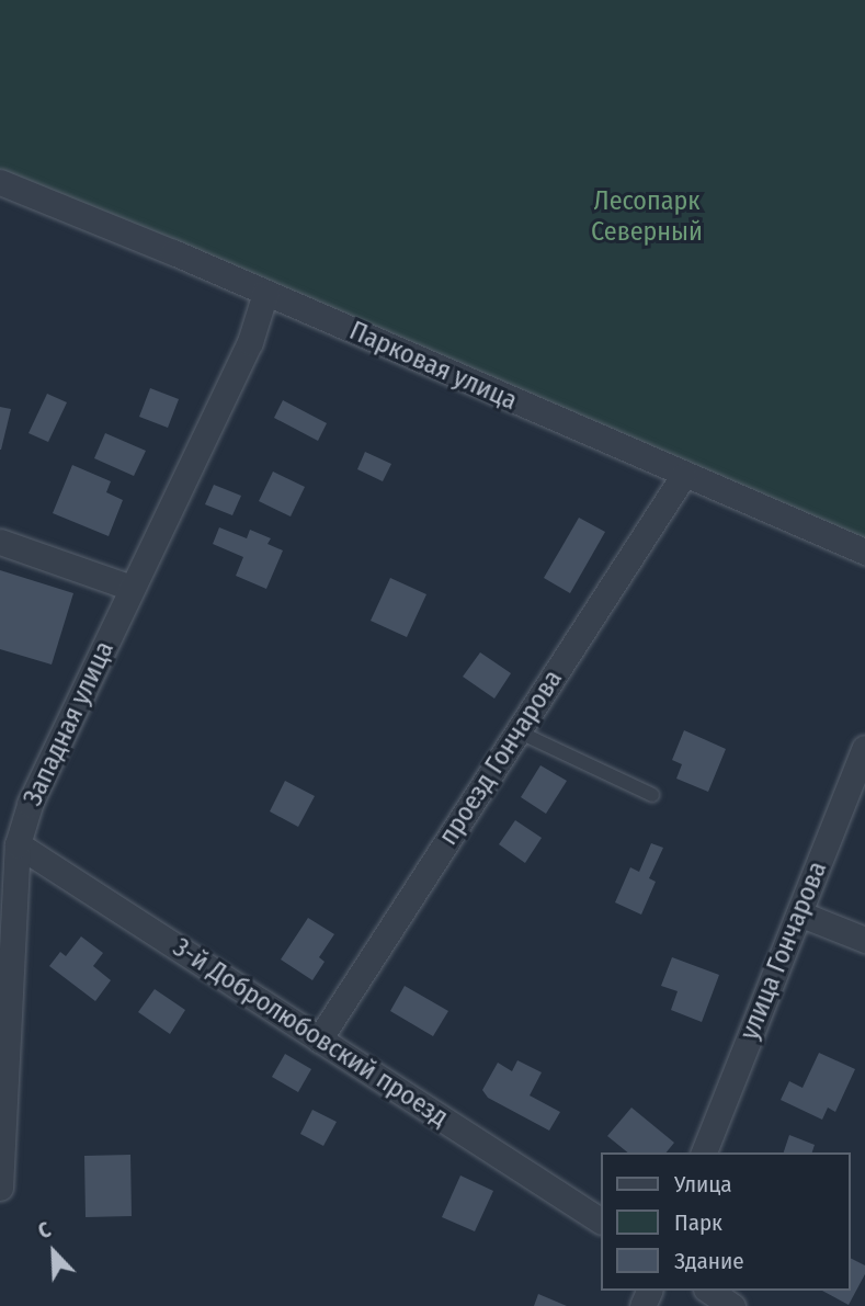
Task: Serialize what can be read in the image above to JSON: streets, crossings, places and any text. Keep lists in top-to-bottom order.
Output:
{
  "streets": {
    "street": [
      "Парковая улица",
      "Западная улица",
      "проезд Гончарова",
      "улица Гончарова",
      "3-й Добролюбовский проезд"
    ]
  },
  "crossings": [
    ["Парковая улица", "Западная улица"],
    ["Парковая улица", "проезд Гончарова"],
    ["Западная улица", "3-й Добролюбовский проезд"],
    ["проезд Гончарова", "3-й Добролюбовский проезд"]
  ],
  "parks": ["Лесопарк Северный"],
  "legend": ["Улица", "Парк", "Здание"],
  "north": "top left"
}
